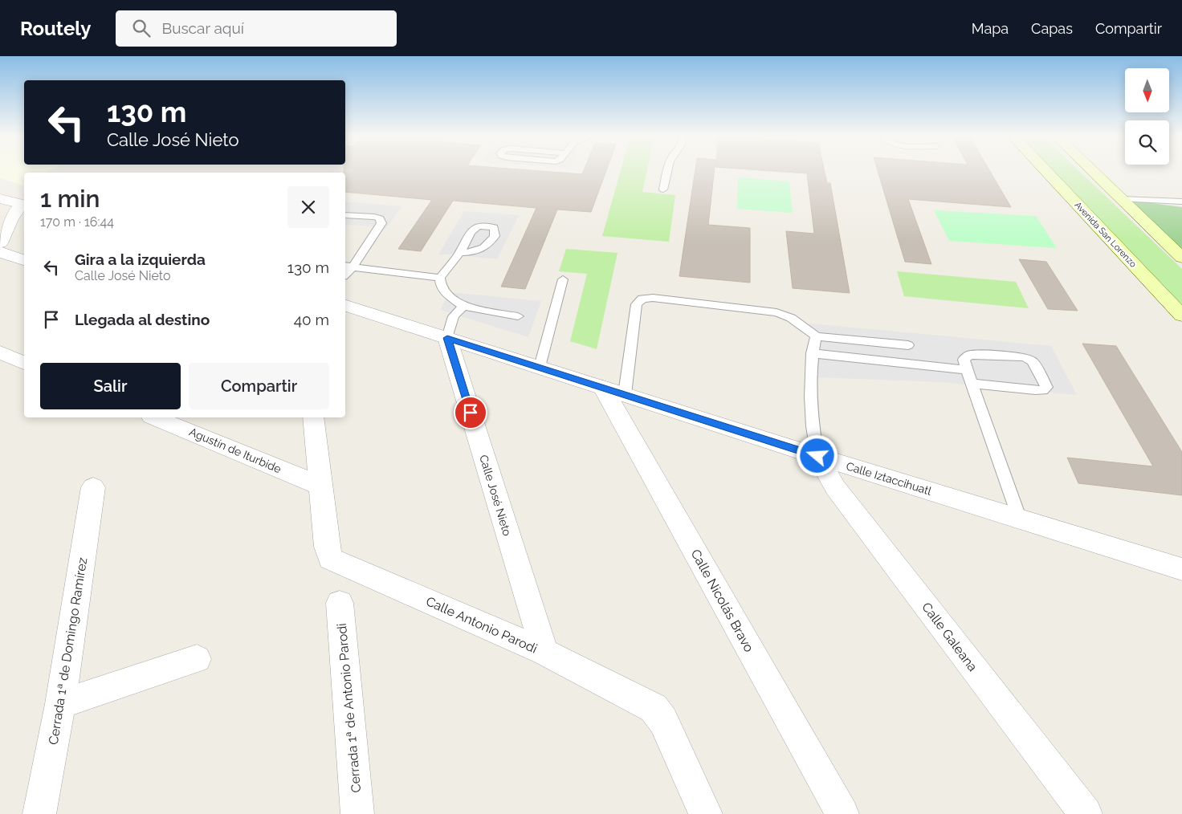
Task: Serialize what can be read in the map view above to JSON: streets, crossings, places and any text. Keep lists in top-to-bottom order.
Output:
{
  "streets": {
    "main road": ["Avenida San Lorenzo"],
    "street": [
      "Agustín de Iturbide",
      "Calle Iztaccihuatl",
      "Calle José Nieto",
      "Calle Nicolás Bravo",
      "Calle Antonio Parodi",
      "Calle Galeana",
      "Cerrada 1ª de Domingo Ramírez",
      "Cerrada 1ª de Antonio Parodi"
    ]
  },
  "crossings": [
    ["Agustín de Iturbide", "Calle Antonio Parodi"],
    ["Calle Iztaccihuatl", "Calle José Nieto"],
    ["Calle Iztaccihuatl", "Calle Nicolás Bravo"],
    ["Calle Iztaccihuatl", "Calle Galeana"],
    ["Calle José Nieto", "Calle Antonio Parodi"]
  ],
  "north": "bottom",
  "page": {
    "header": "Routely",
    "search": "Buscar aquí",
    "nav": ["Mapa", "Capas", "Compartir"],
    "turn": ["130 m", "Calle José Nieto"],
    "heading": ["1 min", "170 m · 16:44"],
    "list": [
      {
        "name": "Gira a la izquierda",
        "note": "Calle José Nieto",
        "value": "130 m"
      },
      {
        "name": "Llegada al destino",
        "value": "40 m"
      }
    ],
    "buttons": ["Salir", "Compartir"]
  }
}
